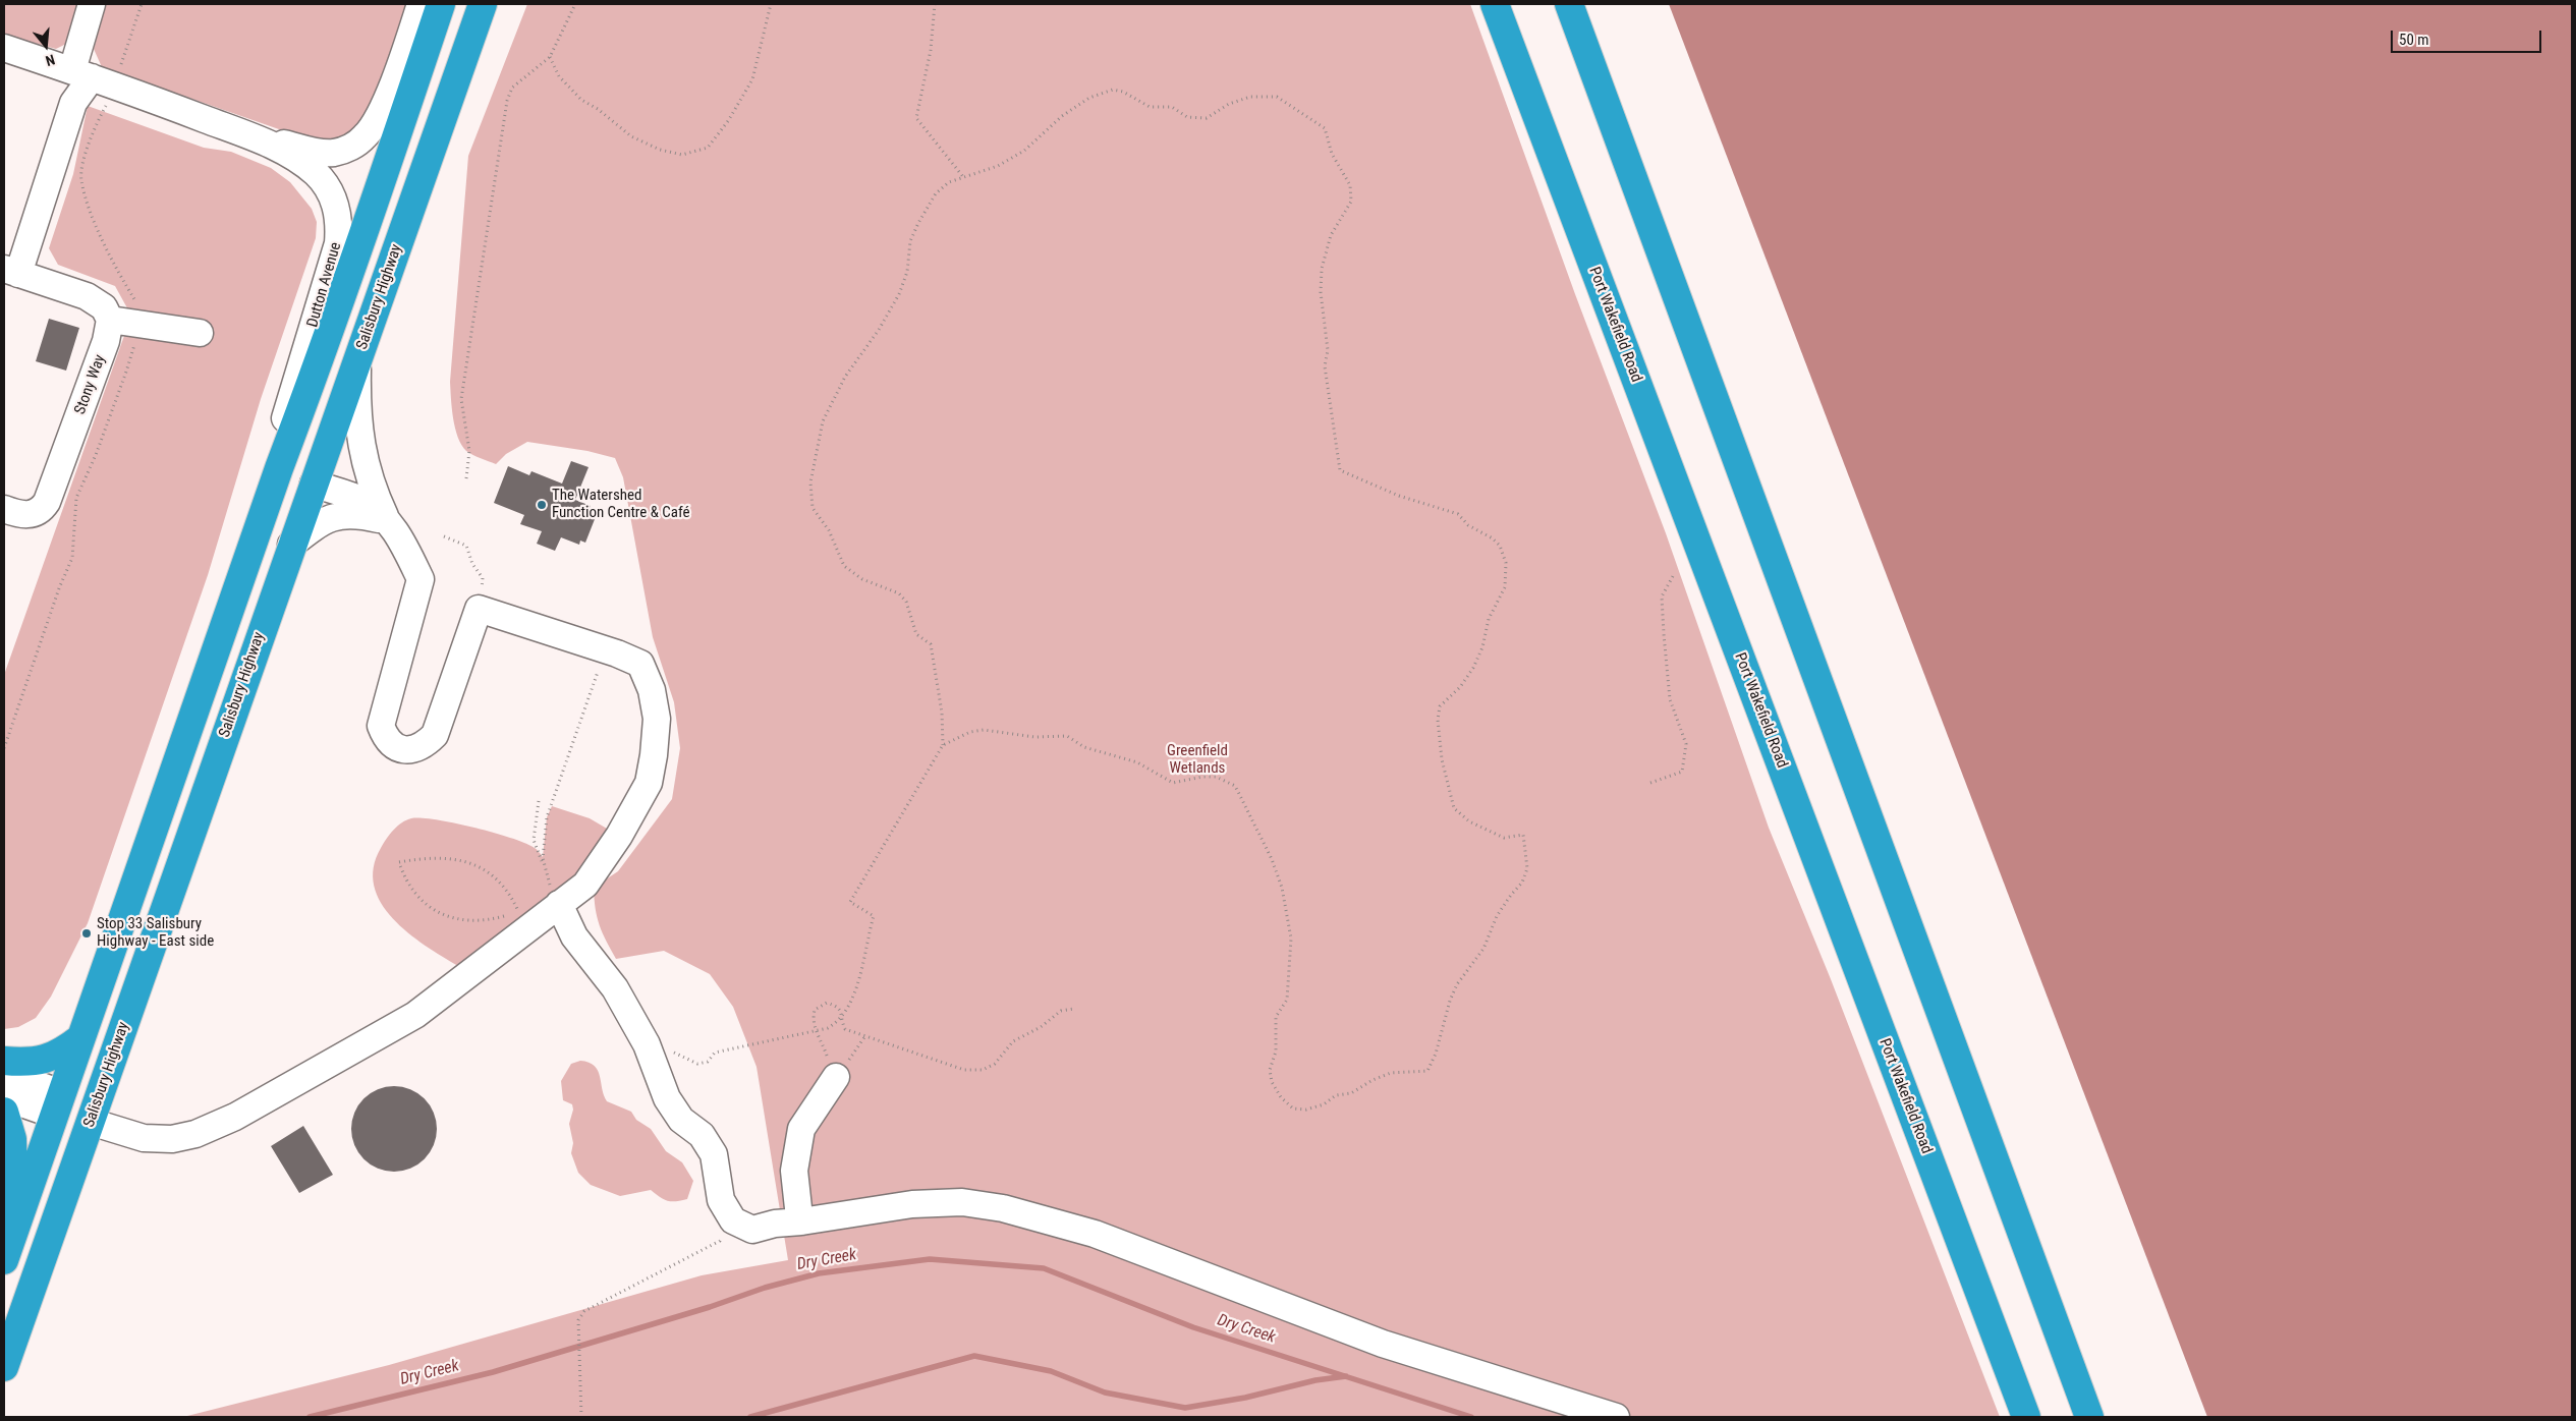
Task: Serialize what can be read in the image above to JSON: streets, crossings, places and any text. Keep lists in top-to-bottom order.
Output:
{
  "streets": {
    "highway": ["Salisbury Highway", "Port Wakefield Road"],
    "street": ["Dutton Avenue", "Stony Way"]
  },
  "water": ["Dry Creek"],
  "parks": ["Greenfield Wetlands"],
  "places": ["The Watershed Function Centre & Café", "Stop 33 Salisbury Highway - East side"],
  "scale_bar": "50 m",
  "north": "bottom"
}
